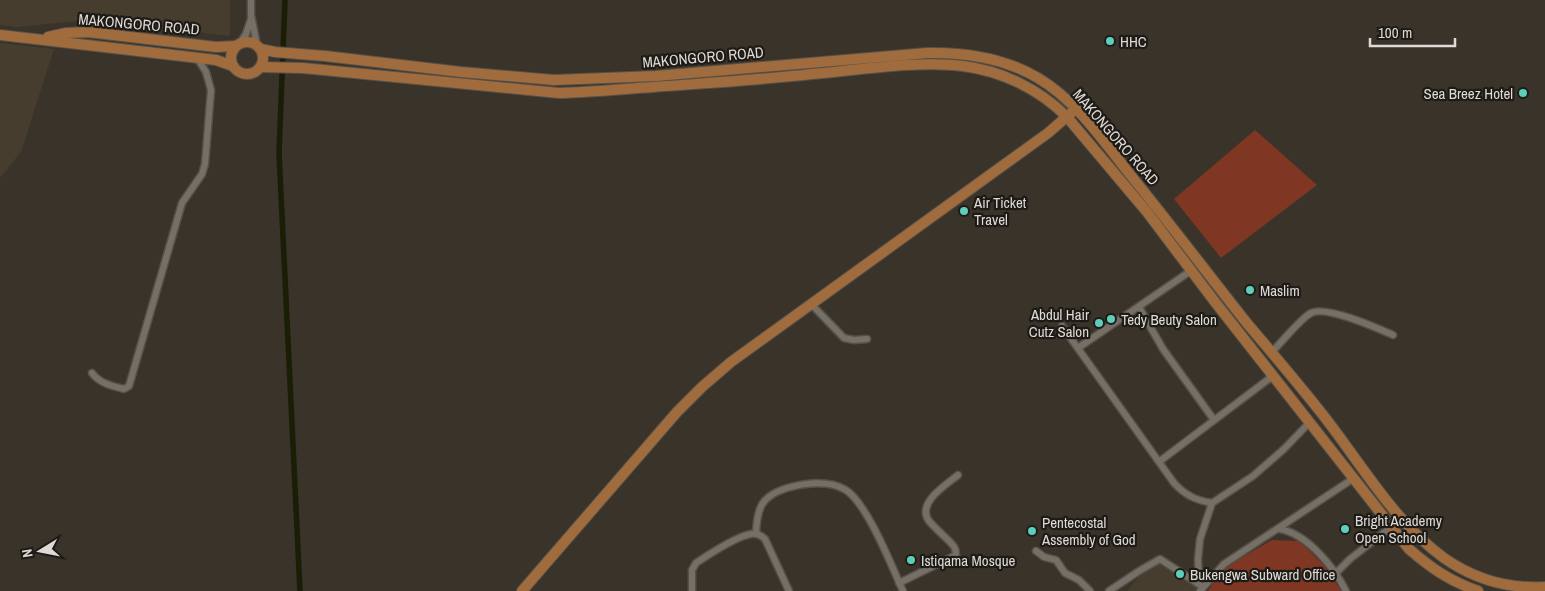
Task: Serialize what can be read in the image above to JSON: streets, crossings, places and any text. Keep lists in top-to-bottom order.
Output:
{
  "streets": {
    "main road": ["MAKONGORO ROAD"]
  },
  "places": [
    "HHC",
    "Sea Breez Hotel",
    "Air Ticket Travel",
    "Maslim",
    "Tedy Beuty Salon",
    "Abdul Hair Cutz Salon",
    "Bright Academy Open School",
    "Pentecostal Assembly of God",
    "Istiqama Mosque",
    "Bukengwa Subward Office"
  ],
  "scale_bar": "100 m",
  "north": "left"
}
